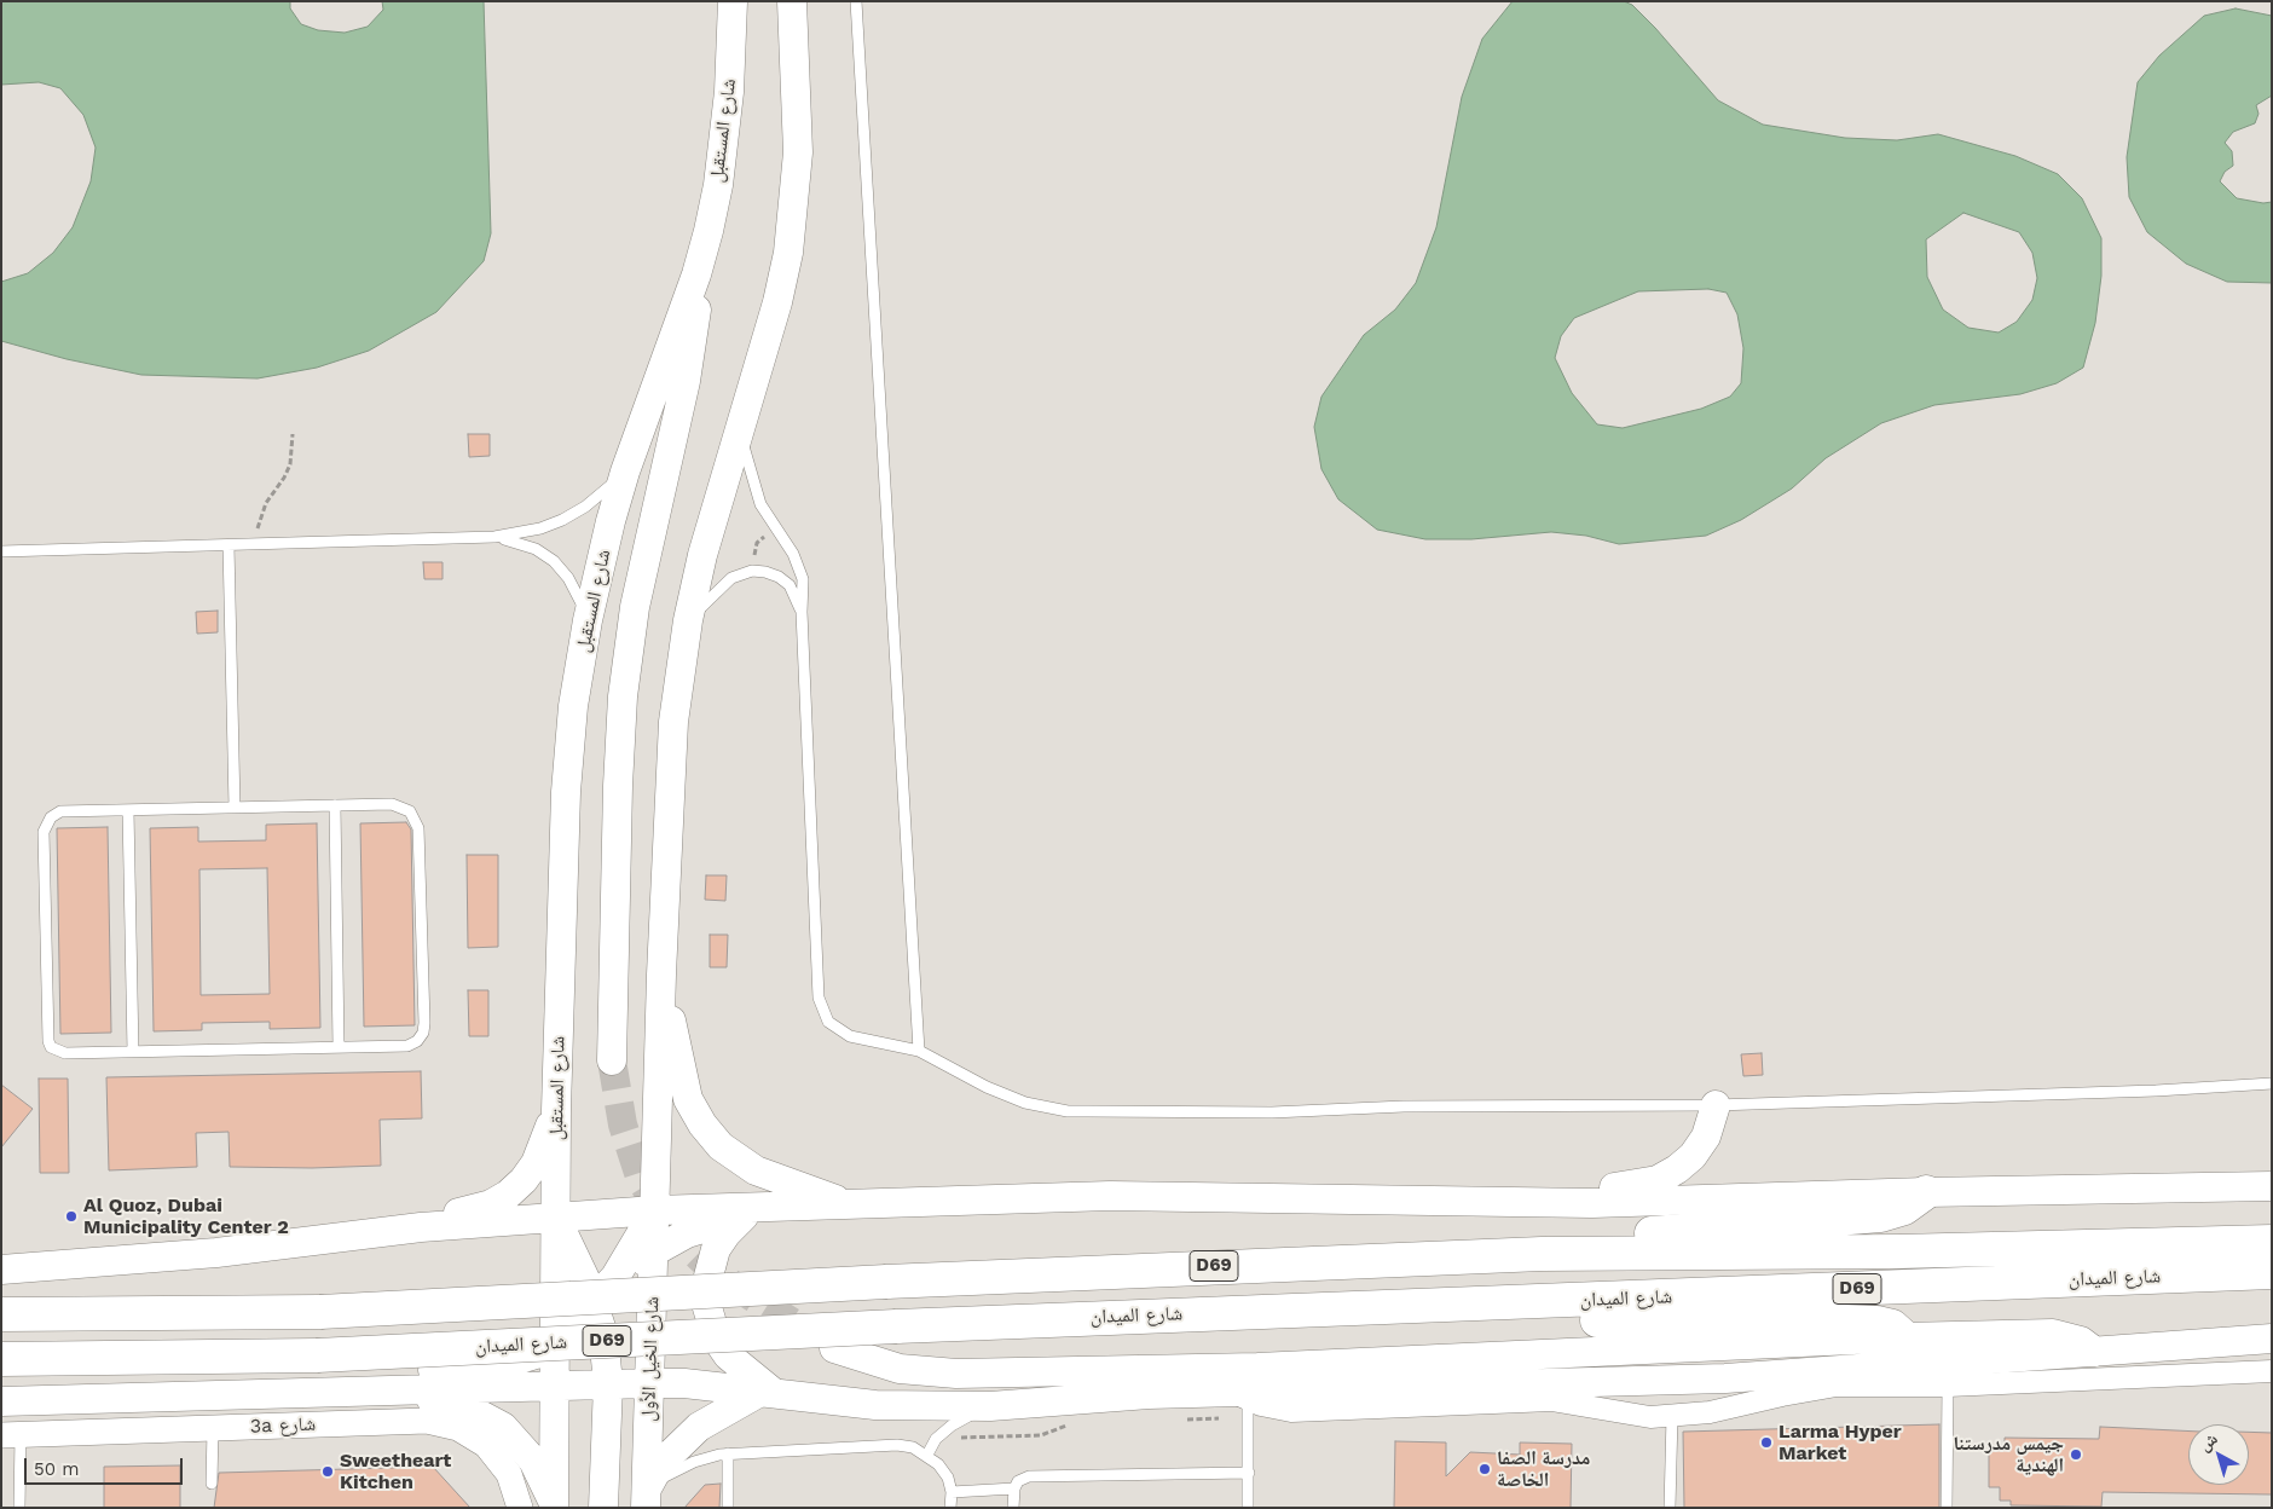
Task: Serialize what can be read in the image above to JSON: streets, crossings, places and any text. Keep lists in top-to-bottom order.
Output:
{
  "streets": {
    "main road": [
      "شارع المستقبل",
      "D69",
      "شارع الميدان",
      "شارع الخيل الأول"
    ],
    "street": ["3a شارع"]
  },
  "places": [
    "Al Quoz, Dubai Municipality Center 2",
    "Larma Hyper Market",
    "جيمس مدرستنا الهندية",
    "مدرسة الصفا الخاصة",
    "Sweetheart Kitchen"
  ],
  "scale_bar": "50 m",
  "north": "top left"
}
